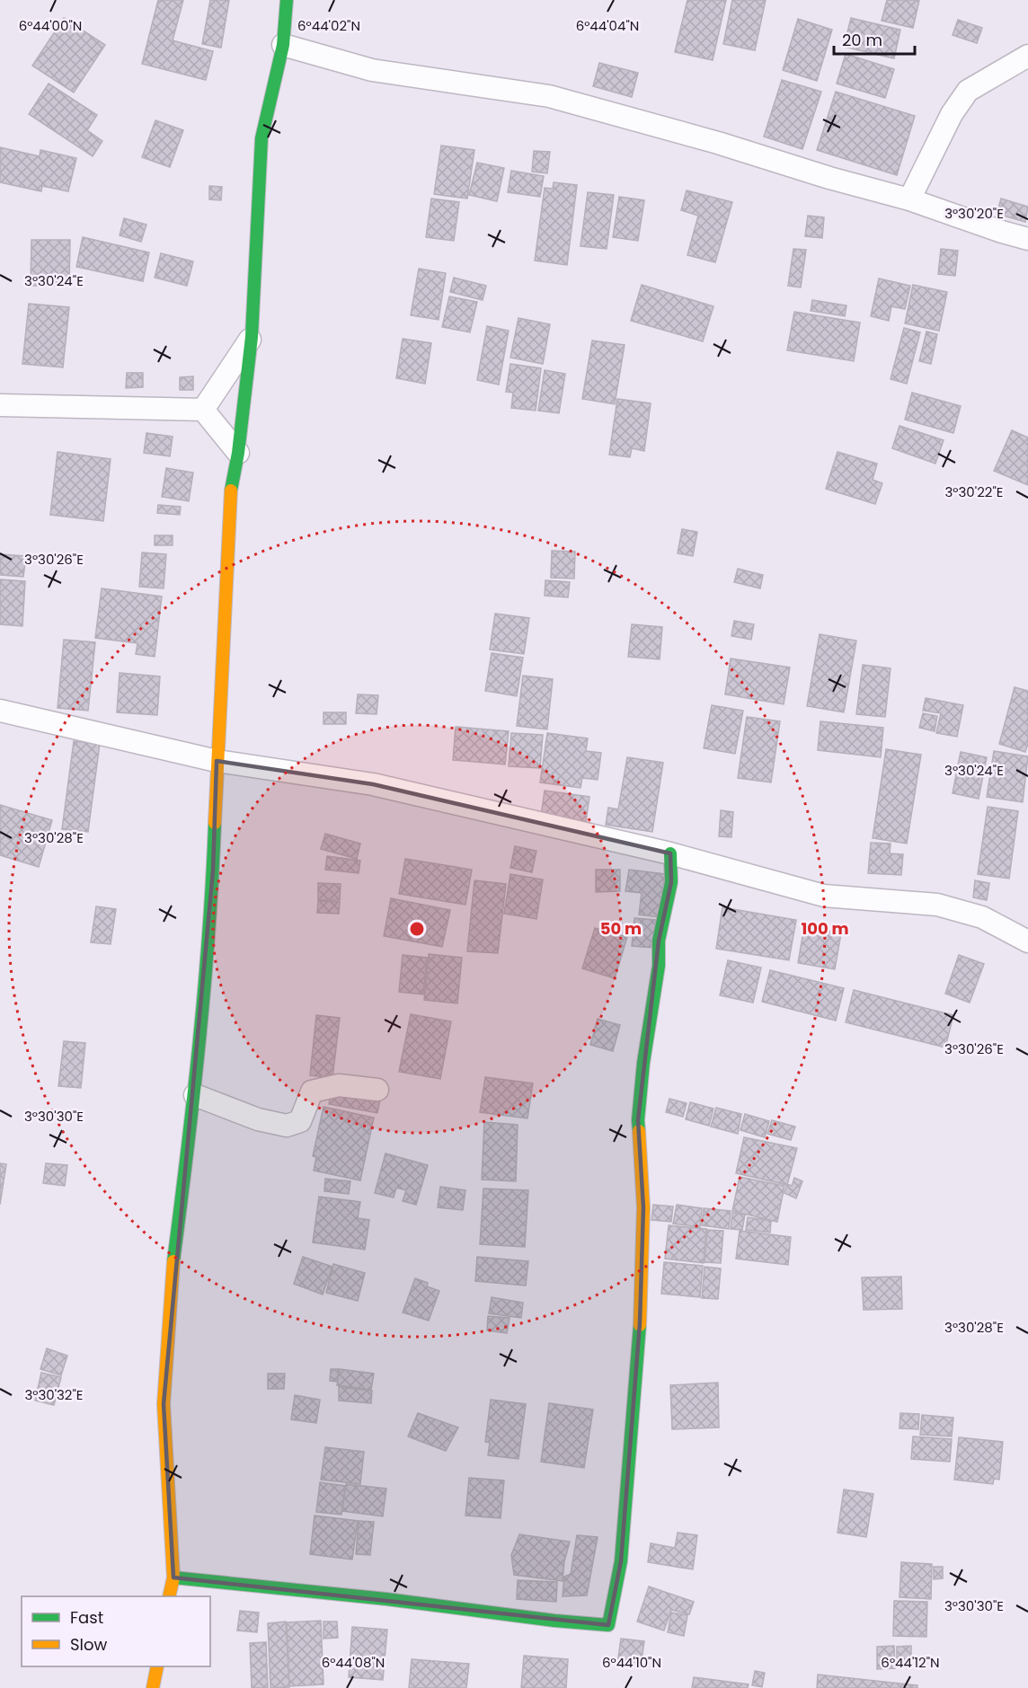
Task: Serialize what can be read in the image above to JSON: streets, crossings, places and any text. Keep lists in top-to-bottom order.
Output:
{
  "legend": ["Fast", "Slow"],
  "scale_bar": "20 m",
  "coordinates": [
    "6°44'04\"N",
    "6°44'00\"N",
    "6°44'02\"N",
    "3°30'20\"E",
    "3°30'24\"E",
    "3°30'22\"E",
    "3°30'26\"E",
    "3°30'28\"E",
    "3°30'30\"E",
    "3°30'32\"E",
    "6°44'08\"N",
    "6°44'10\"N",
    "6°44'12\"N"
  ],
  "rings": ["50 m", "100 m"]
}
